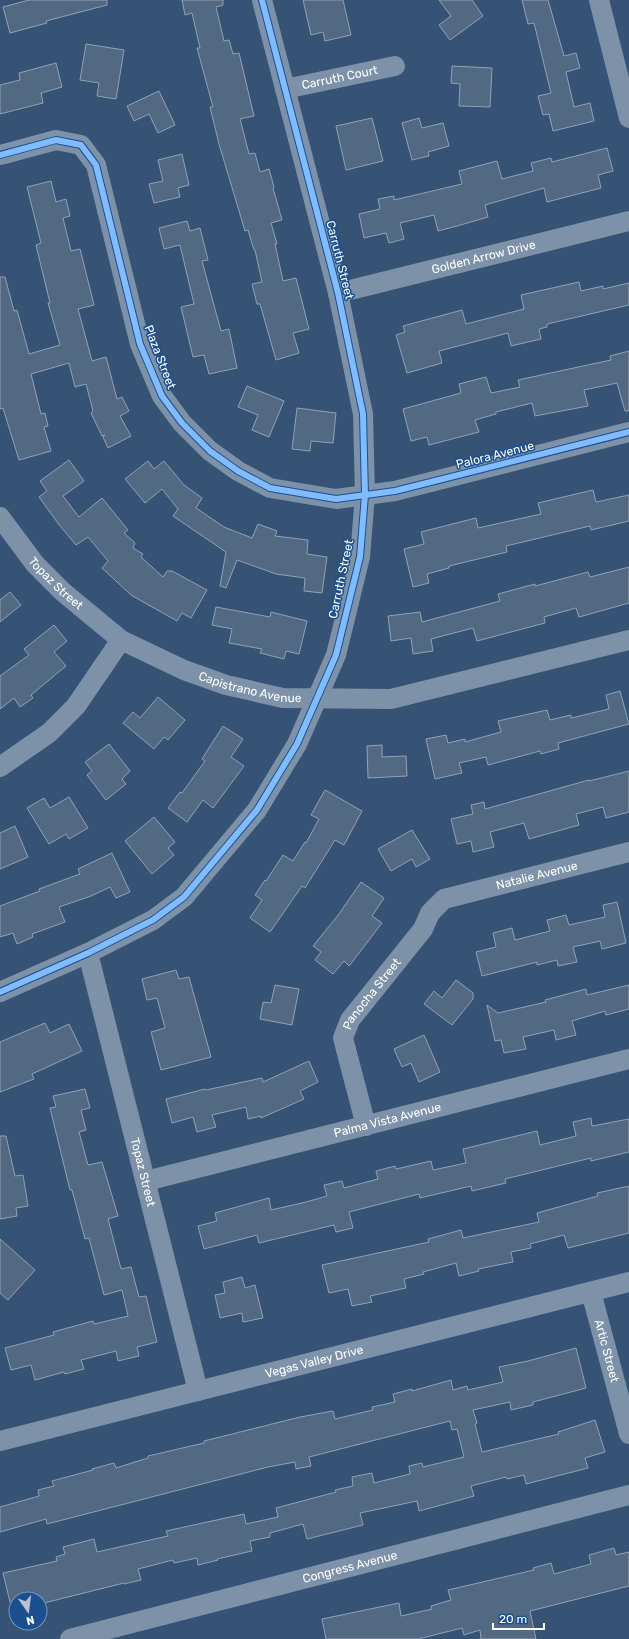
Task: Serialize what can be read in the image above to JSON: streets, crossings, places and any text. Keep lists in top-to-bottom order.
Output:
{
  "streets": {
    "street": [
      "Carruth Court",
      "Golden Arrow Drive",
      "Carruth Street",
      "Plaza Street",
      "Palora Avenue",
      "Topaz Street",
      "Capistrano Avenue",
      "Natalie Avenue",
      "Panocha Street",
      "Palma Vista Avenue",
      "Artic Street",
      "Vegas Valley Drive",
      "Congress Avenue"
    ]
  },
  "crossings": [
    ["Carruth Court", "Carruth Street"],
    ["Golden Arrow Drive", "Carruth Street"],
    ["Carruth Street", "Plaza Street"],
    ["Carruth Street", "Palora Avenue"],
    ["Carruth Street", "Topaz Street"],
    ["Carruth Street", "Capistrano Avenue"],
    ["Plaza Street", "Palora Avenue"],
    ["Topaz Street", "Capistrano Avenue"],
    ["Topaz Street", "Palma Vista Avenue"],
    ["Topaz Street", "Vegas Valley Drive"],
    ["Natalie Avenue", "Panocha Street"],
    ["Panocha Street", "Palma Vista Avenue"],
    ["Artic Street", "Vegas Valley Drive"]
  ],
  "scale_bar": "20 m",
  "north": "bottom"
}
